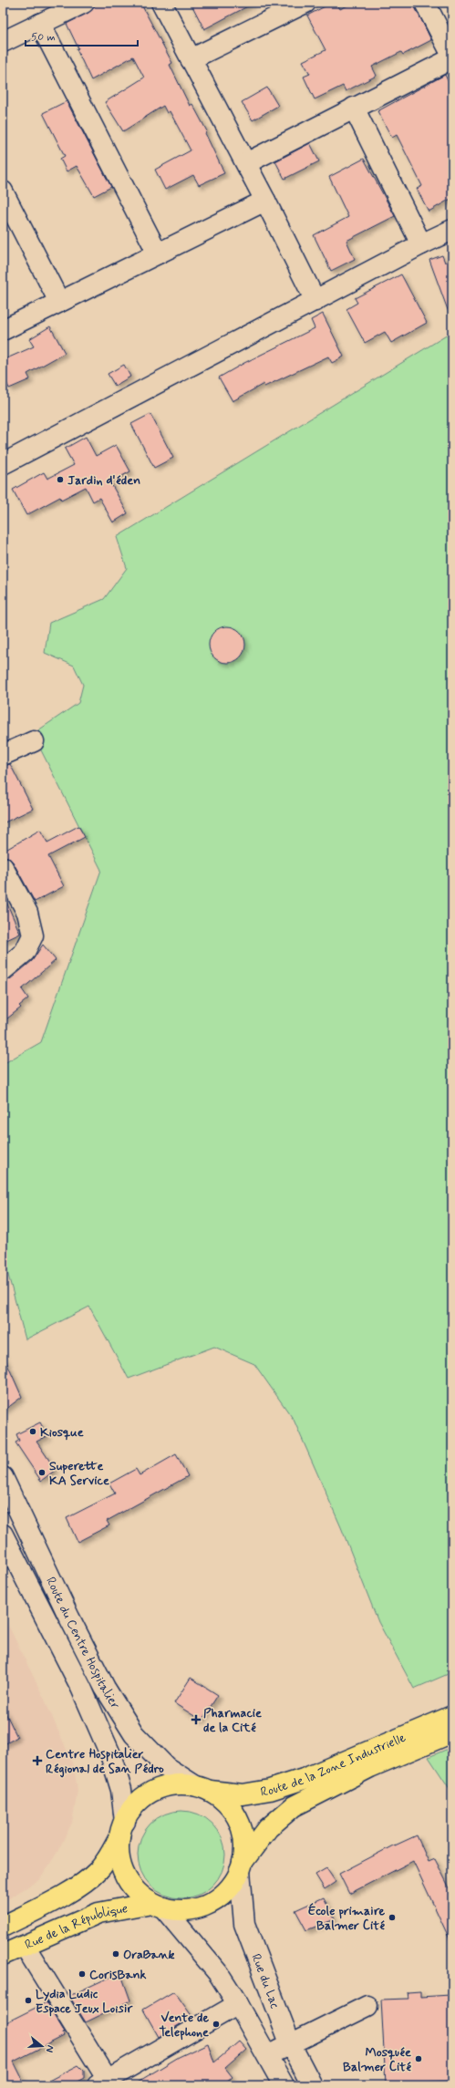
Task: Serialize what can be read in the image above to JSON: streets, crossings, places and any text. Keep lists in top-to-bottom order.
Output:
{
  "streets": {
    "main road": ["Route de la Zone Industrielle", "Rue de la République"],
    "street": ["Route du Centre Hospitalier", "Rue du Lac"]
  },
  "crossings": [
    ["Route du Centre Hospitalier", "Route de la Zone Industrielle"],
    ["Route du Centre Hospitalier", "Rue de la République"],
    ["Route du Centre Hospitalier", "Rue du Lac"],
    ["Route de la Zone Industrielle", "Rue de la République"],
    ["Route de la Zone Industrielle", "Rue du Lac"],
    ["Rue de la République", "Rue du Lac"]
  ],
  "places": {
    "other": [
      "Jardin d'éden",
      "Kiosque",
      "Superette KA Service",
      "École primaire Balmer Cité",
      "OraBank",
      "CorisBank",
      "Lydia Ludic Espace Jeux Loisir",
      "Vente de Telephone",
      "Mosquée Balmer Cité"
    ],
    "health": ["Pharmacie de la Cité", "Centre Hospitalier Régional de San Pédro"]
  },
  "scale_bar": "50 m",
  "north": "right"
}
